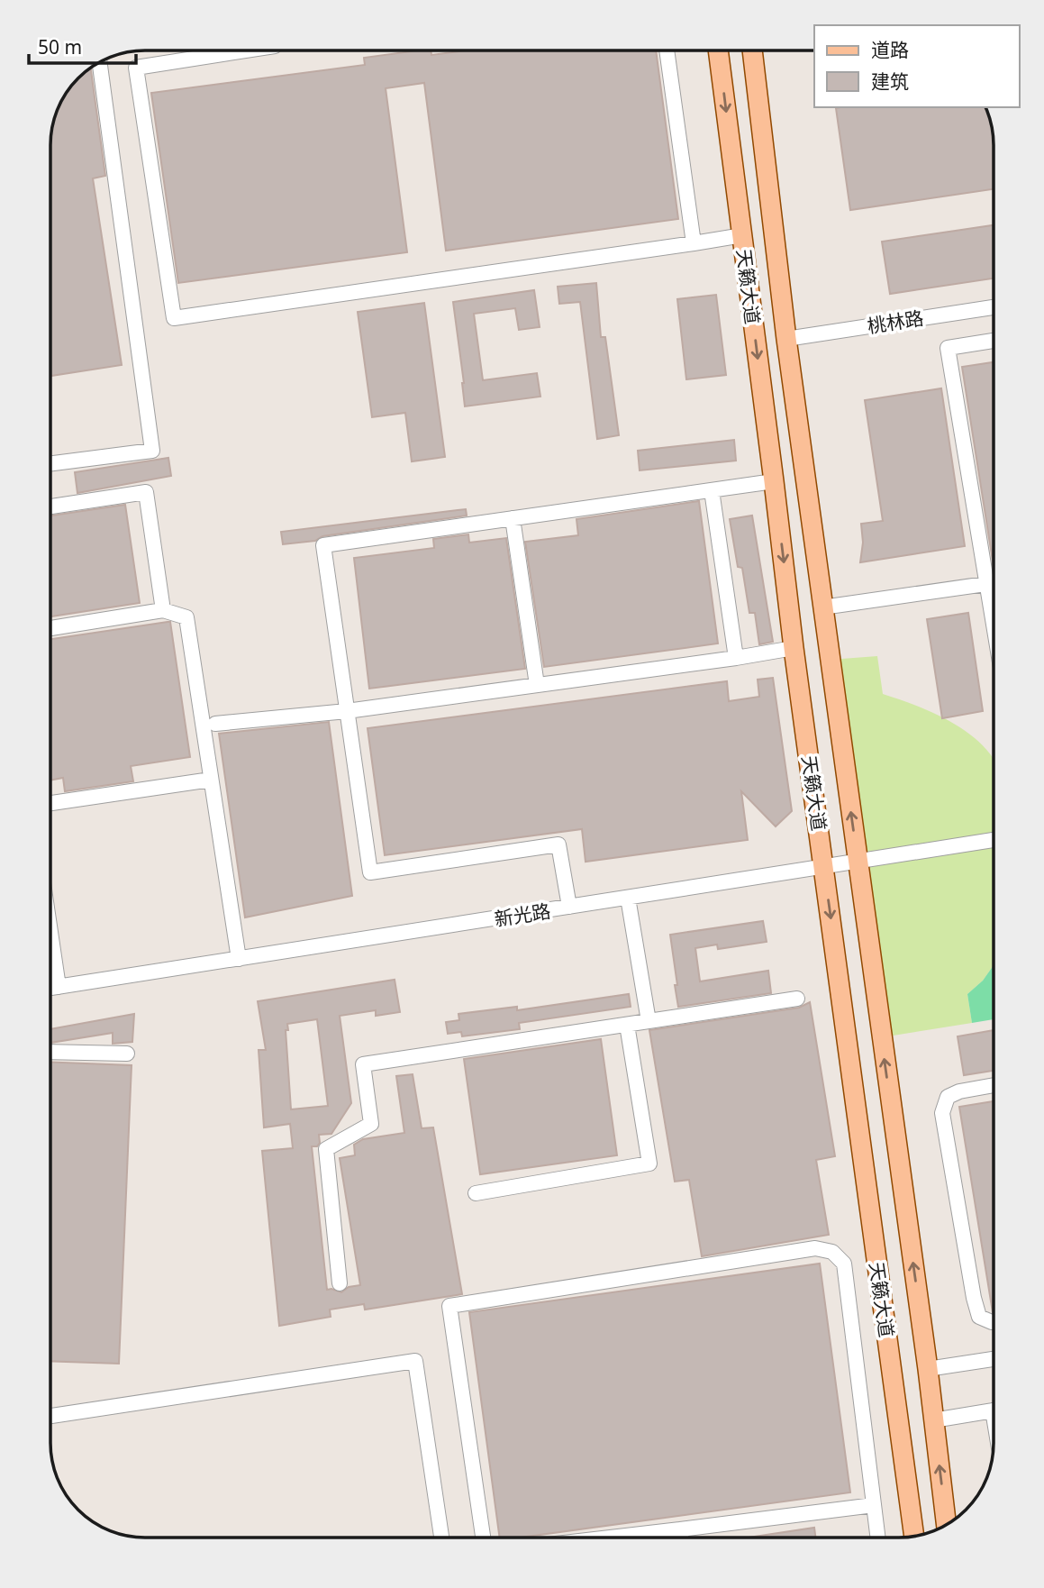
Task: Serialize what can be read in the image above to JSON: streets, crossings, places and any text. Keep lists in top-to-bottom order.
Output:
{
  "streets": {
    "main road": ["天籁大道"],
    "street": ["桃林路", "新光路"]
  },
  "crossings": [
    ["天籁大道", "桃林路"],
    ["天籁大道", "新光路"]
  ],
  "legend": ["道路", "建筑"],
  "scale_bar": "50 m"
}
